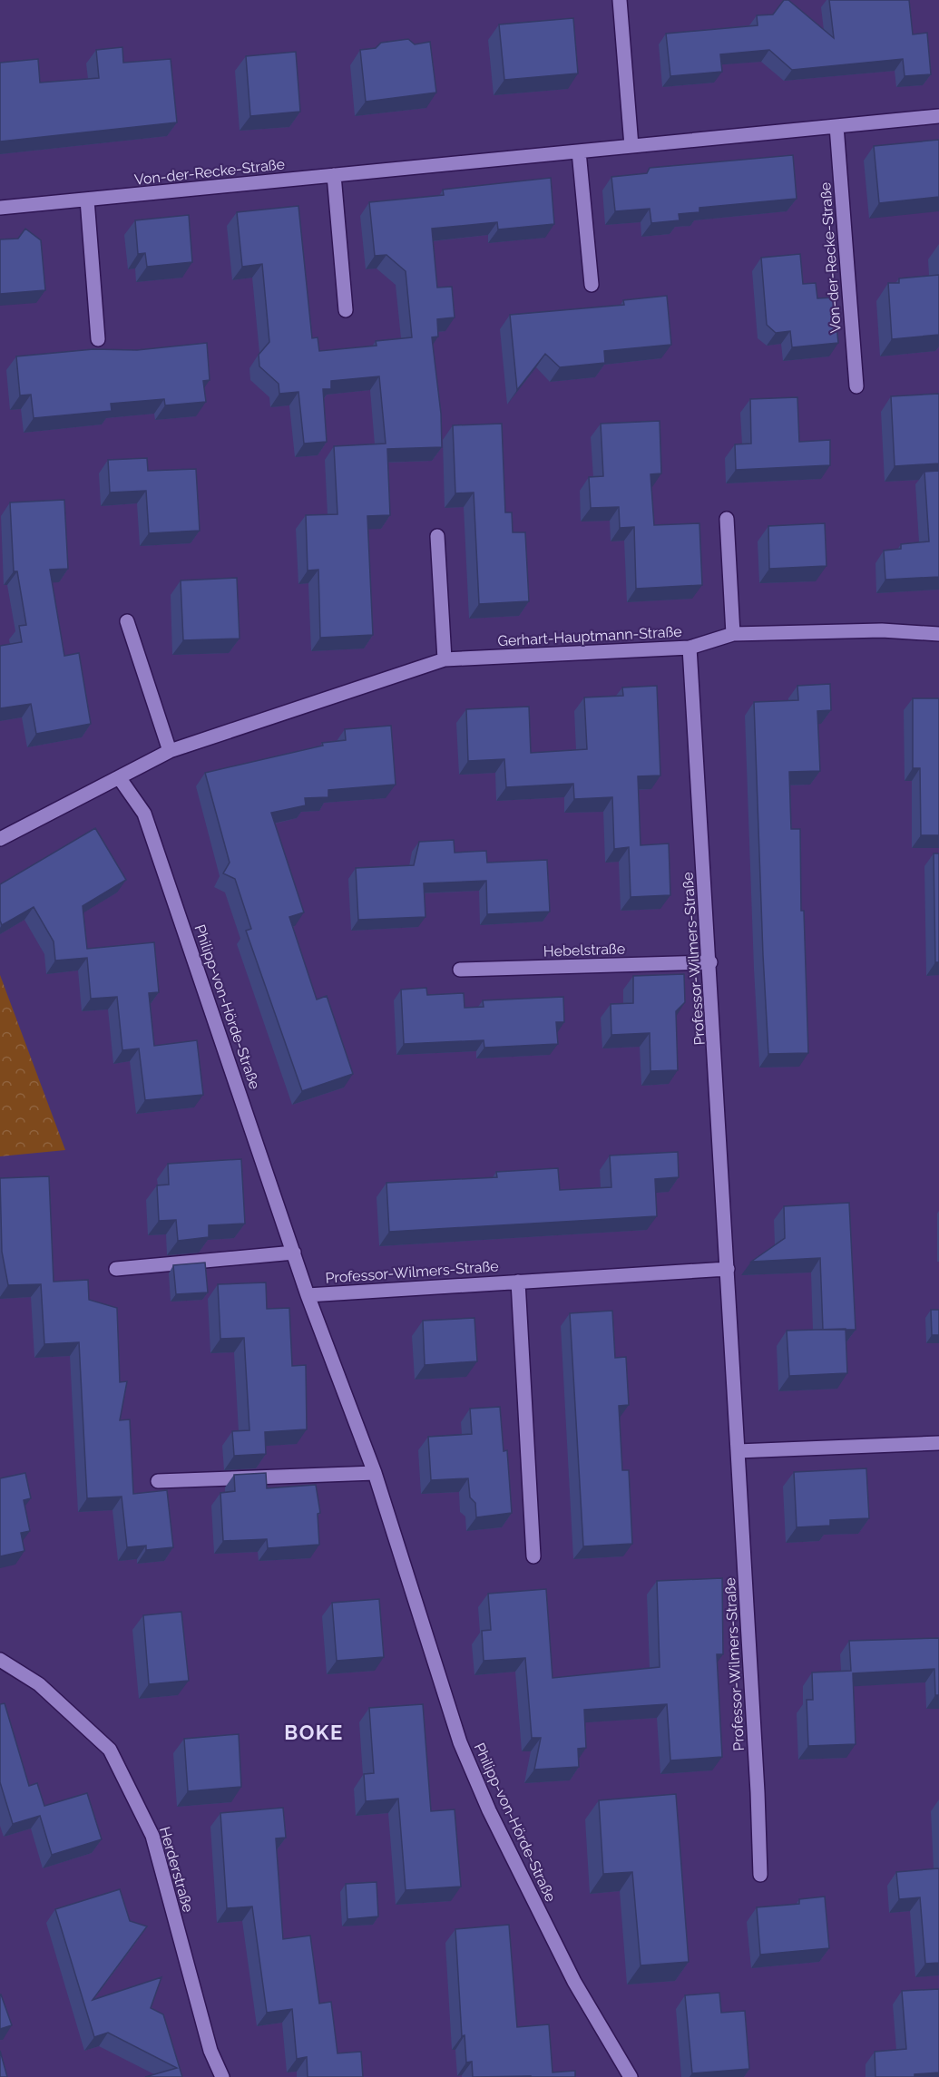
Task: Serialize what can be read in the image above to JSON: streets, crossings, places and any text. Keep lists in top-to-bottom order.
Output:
{
  "streets": {
    "street": [
      "Von-der-Recke-Straße",
      "Gerhart-Hauptmann-Straße",
      "Hebelstraße",
      "Professor-Wilmers-Straße",
      "Philipp-von-Hörde-Straße",
      "Herderstraße"
    ]
  },
  "crossings": [
    ["Gerhart-Hauptmann-Straße", "Professor-Wilmers-Straße"],
    ["Gerhart-Hauptmann-Straße", "Philipp-von-Hörde-Straße"],
    ["Hebelstraße", "Professor-Wilmers-Straße"],
    ["Professor-Wilmers-Straße", "Philipp-von-Hörde-Straße"]
  ],
  "districts": ["BOKE"]
}
